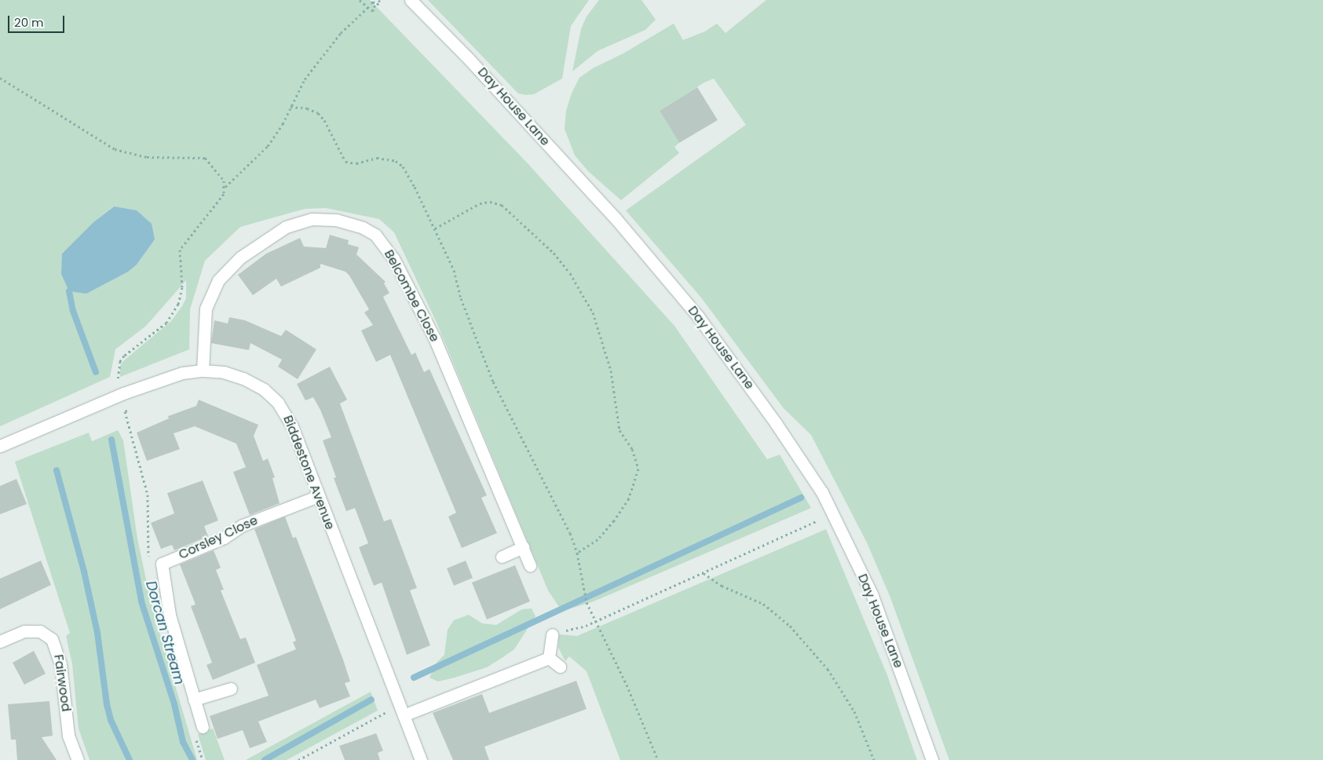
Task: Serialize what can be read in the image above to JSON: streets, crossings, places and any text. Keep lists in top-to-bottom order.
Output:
{
  "streets": {
    "street": [
      "Day House Lane",
      "Belcombe Close",
      "Biddestone Avenue",
      "Corsley Close",
      "Fairwood"
    ]
  },
  "crossings": [
    ["Belcombe Close", "Biddestone Avenue"],
    ["Biddestone Avenue", "Corsley Close"]
  ],
  "water": ["Dorcan Stream"],
  "scale_bar": "20 m"
}
